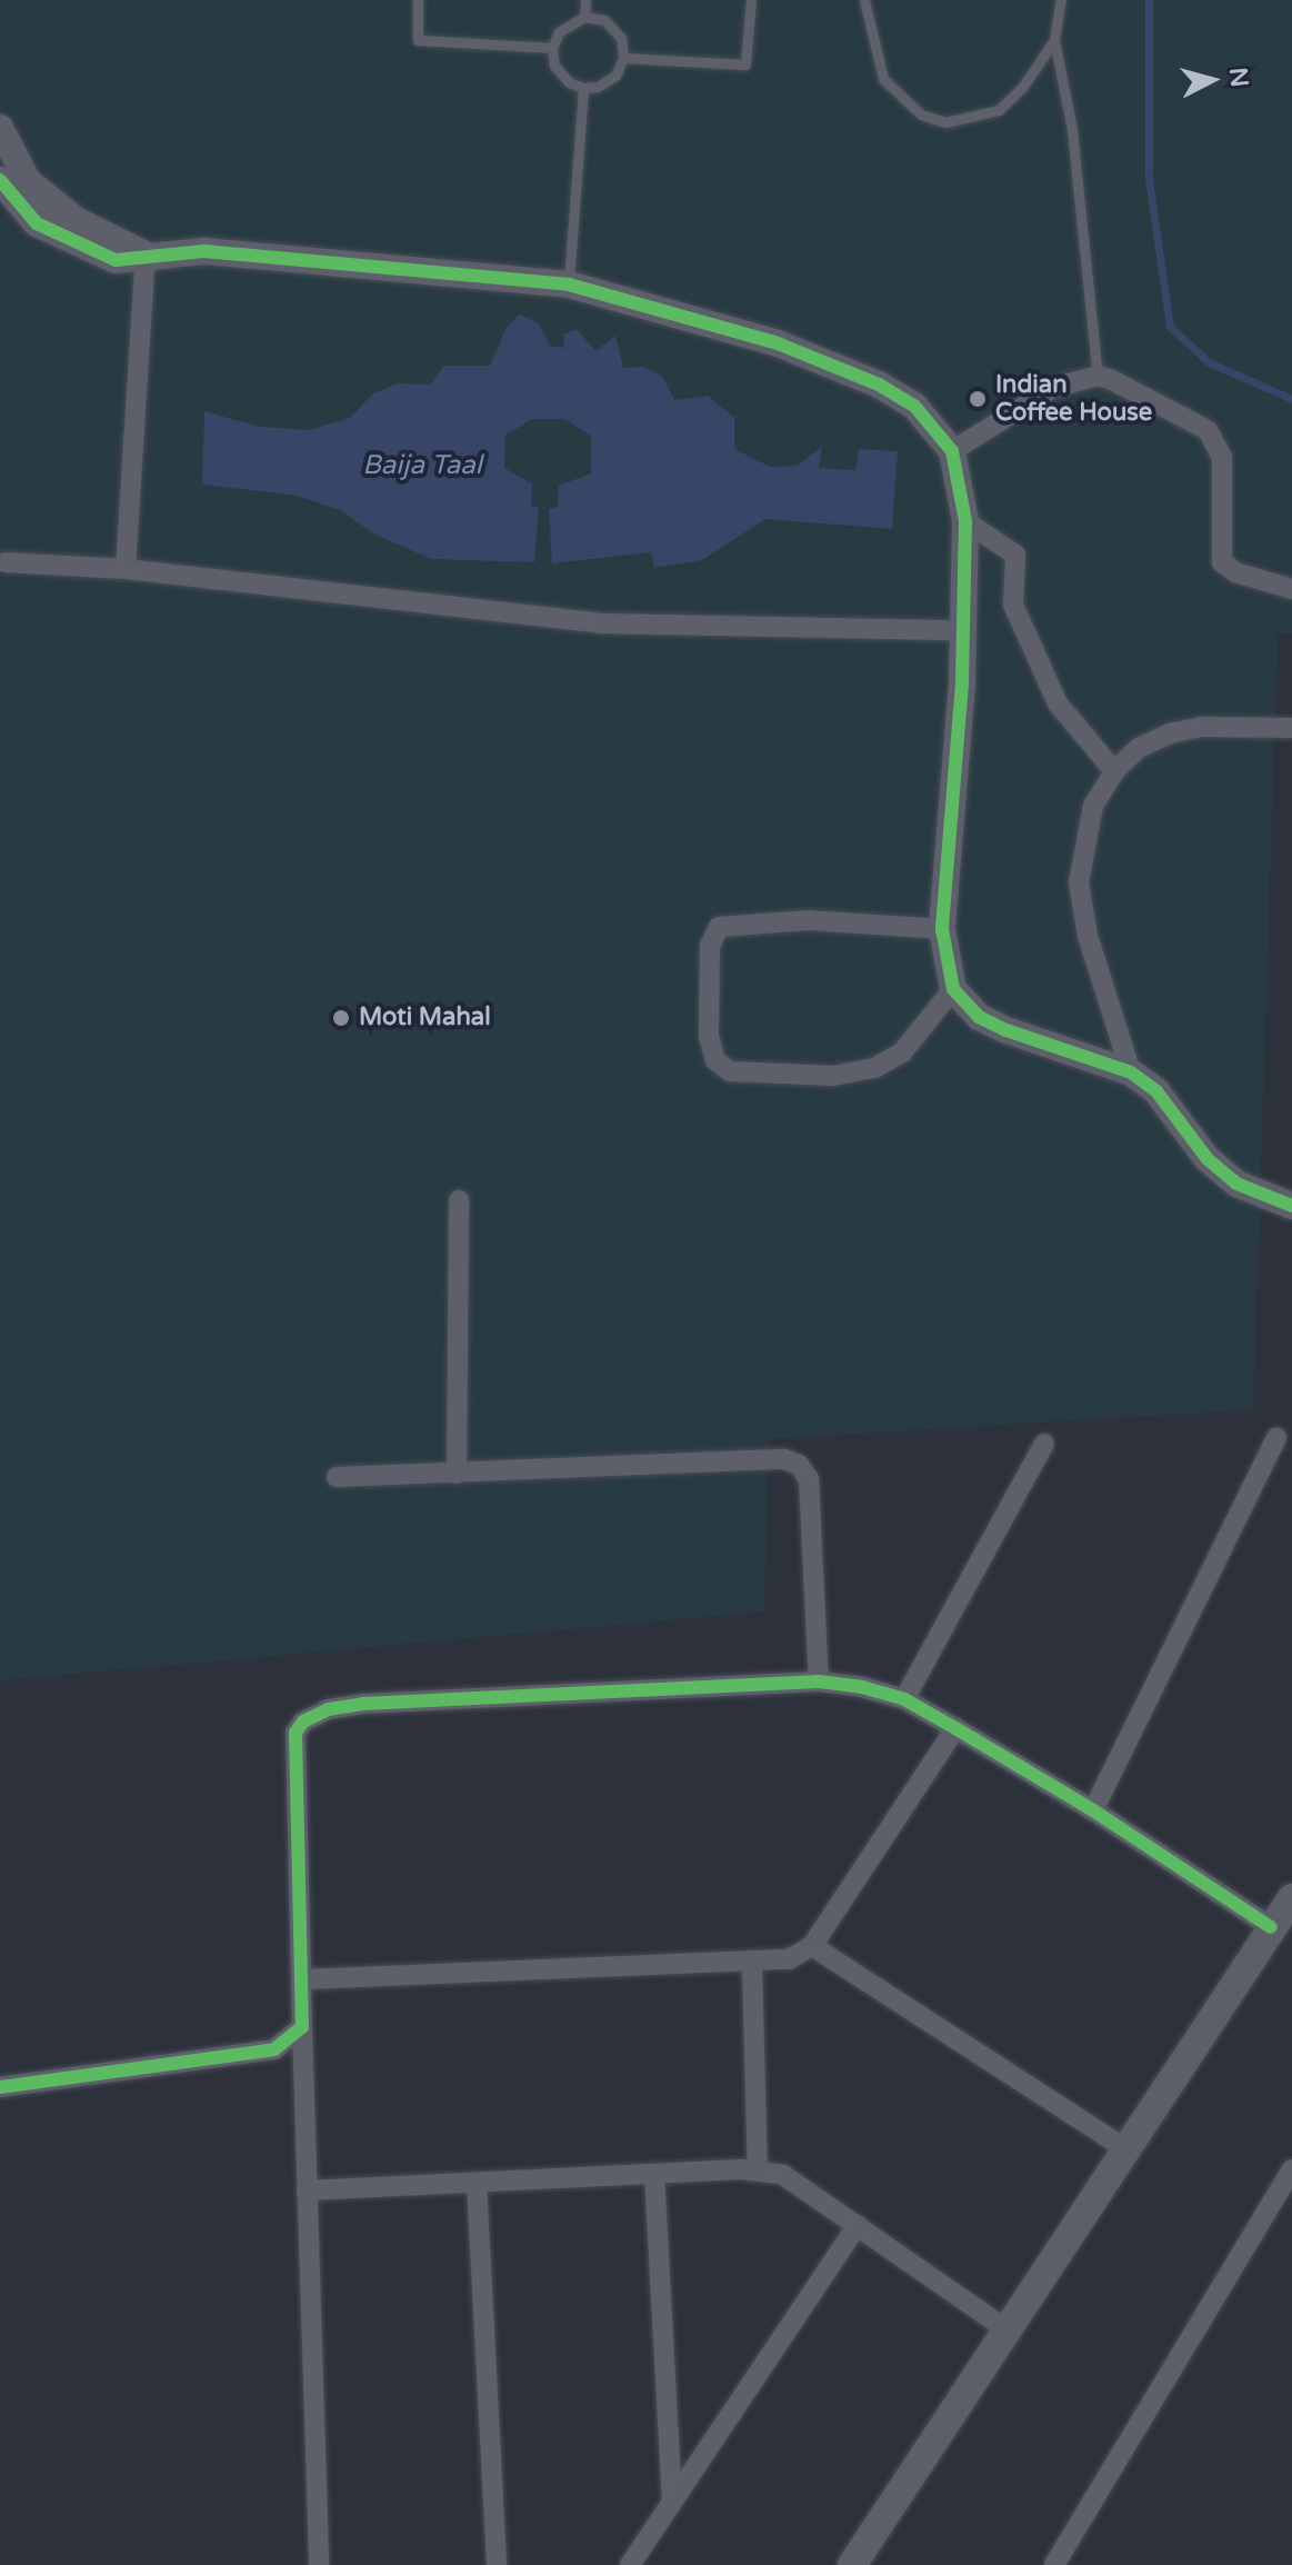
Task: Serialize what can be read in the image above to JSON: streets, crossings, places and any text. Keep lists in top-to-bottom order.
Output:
{
  "water": ["Baija Taal"],
  "places": ["Indian Coffee House", "Moti Mahal"],
  "north": "right"
}
